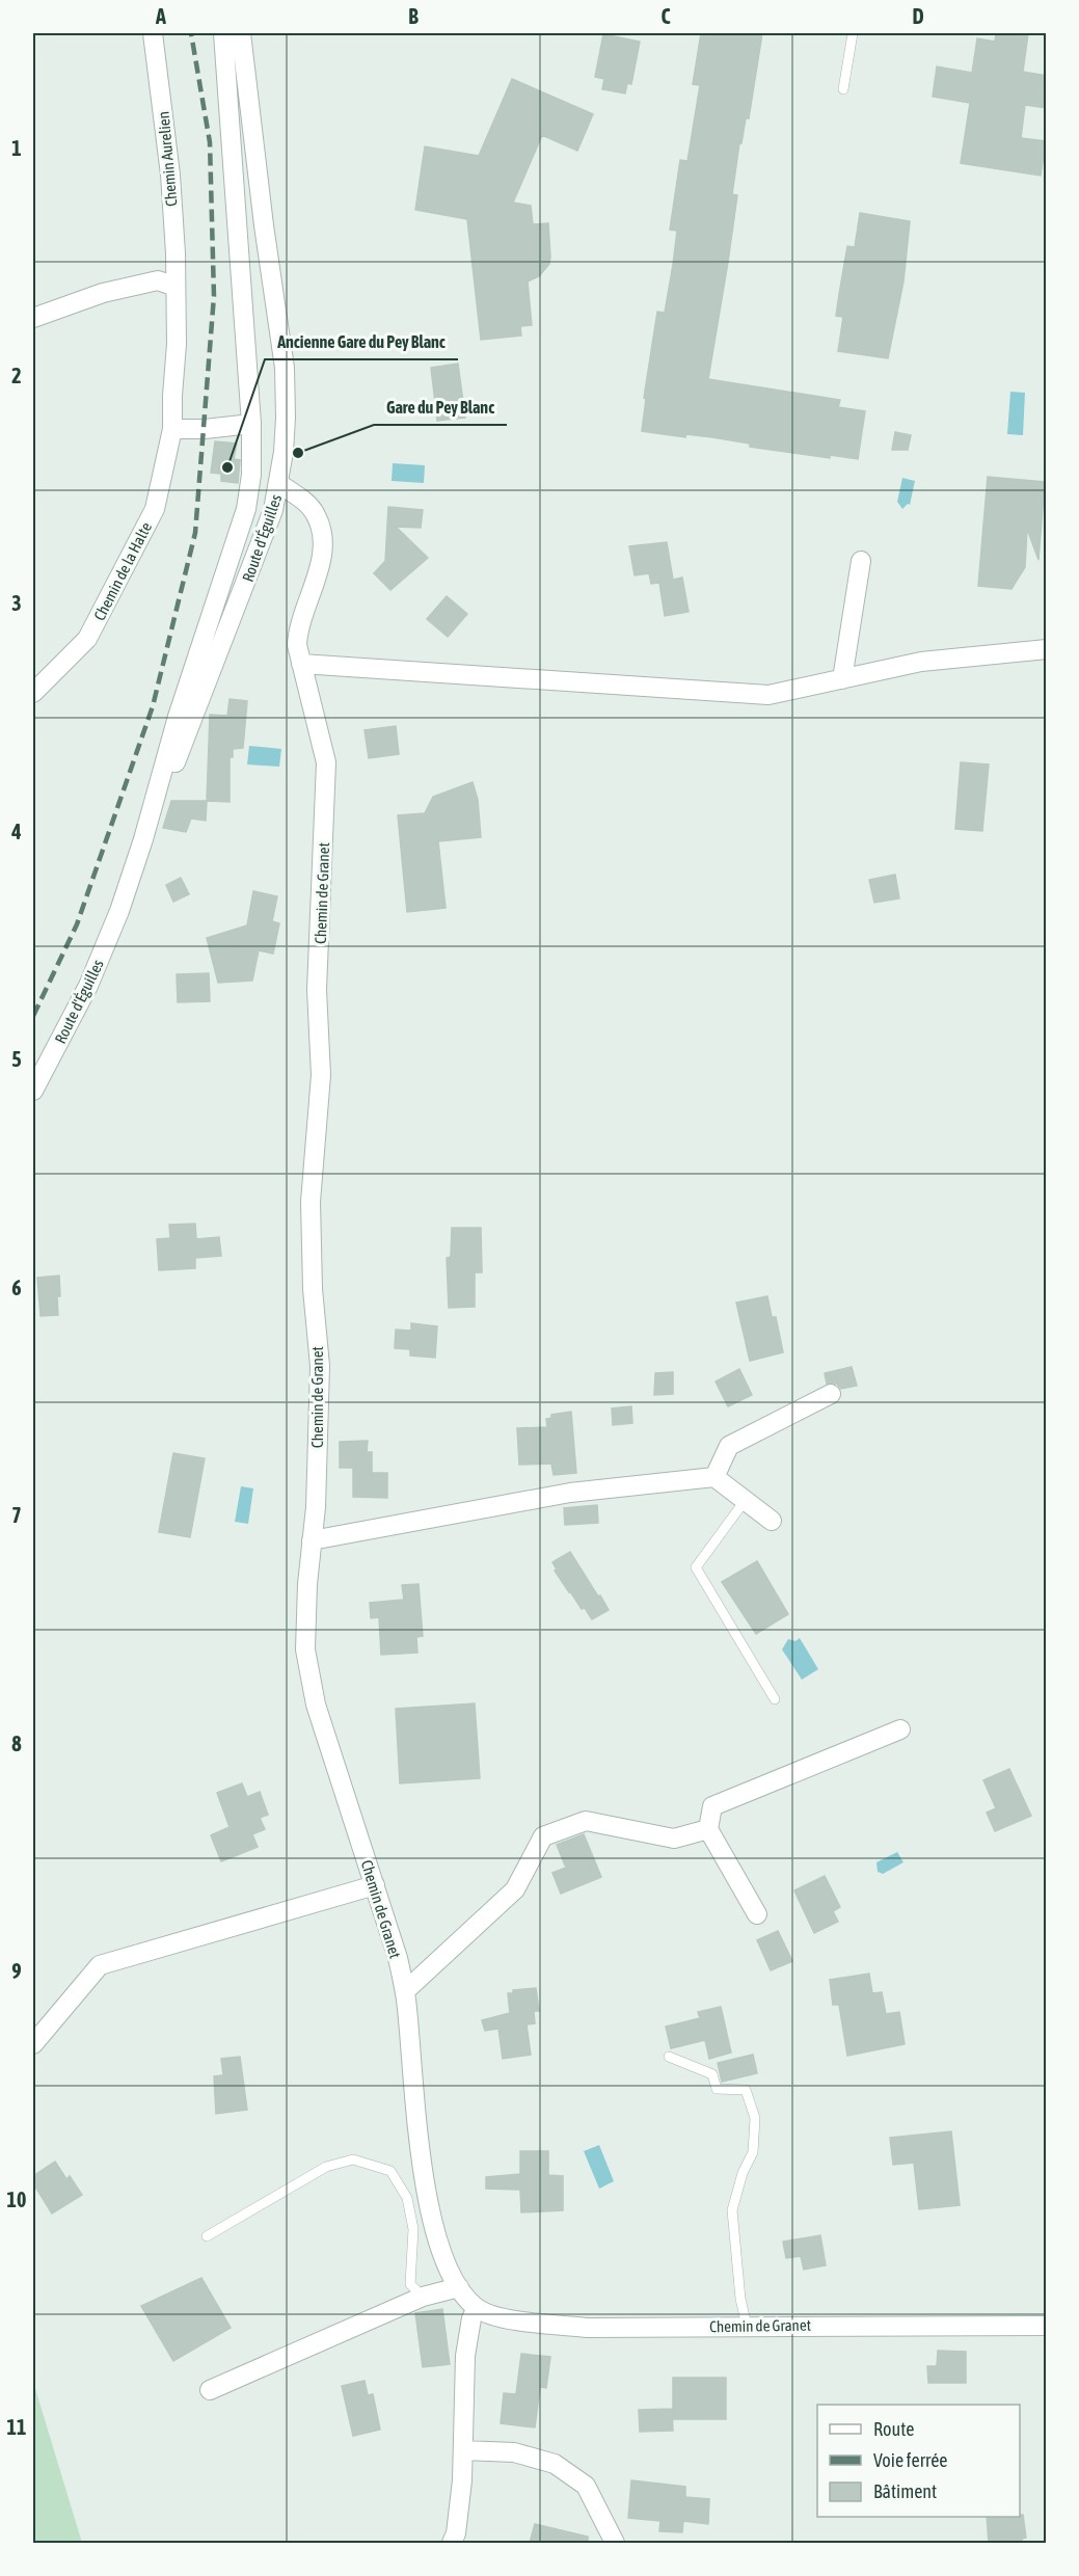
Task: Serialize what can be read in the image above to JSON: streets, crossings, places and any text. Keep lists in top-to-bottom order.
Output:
{
  "streets": {
    "street": [
      "Chemin Aurelien",
      "Route d'Éguilles",
      "Chemin de la Halte",
      "Chemin de Granet"
    ]
  },
  "crossings": [
    ["Chemin Aurelien", "Chemin de la Halte"],
    ["Route d'Éguilles", "Chemin de Granet"]
  ],
  "places": ["Gare du Pey Blanc", "Ancienne Gare du Pey Blanc"],
  "legend": ["Route", "Voie ferrée", "Bâtiment"],
  "grid": {
    "columns": [
      "A",
      "B",
      "C",
      "D"
    ],
    "rows": [
      "1",
      "2",
      "3",
      "4",
      "5",
      "6",
      "7",
      "8",
      "9",
      "10",
      "11"
    ]
  }
}
